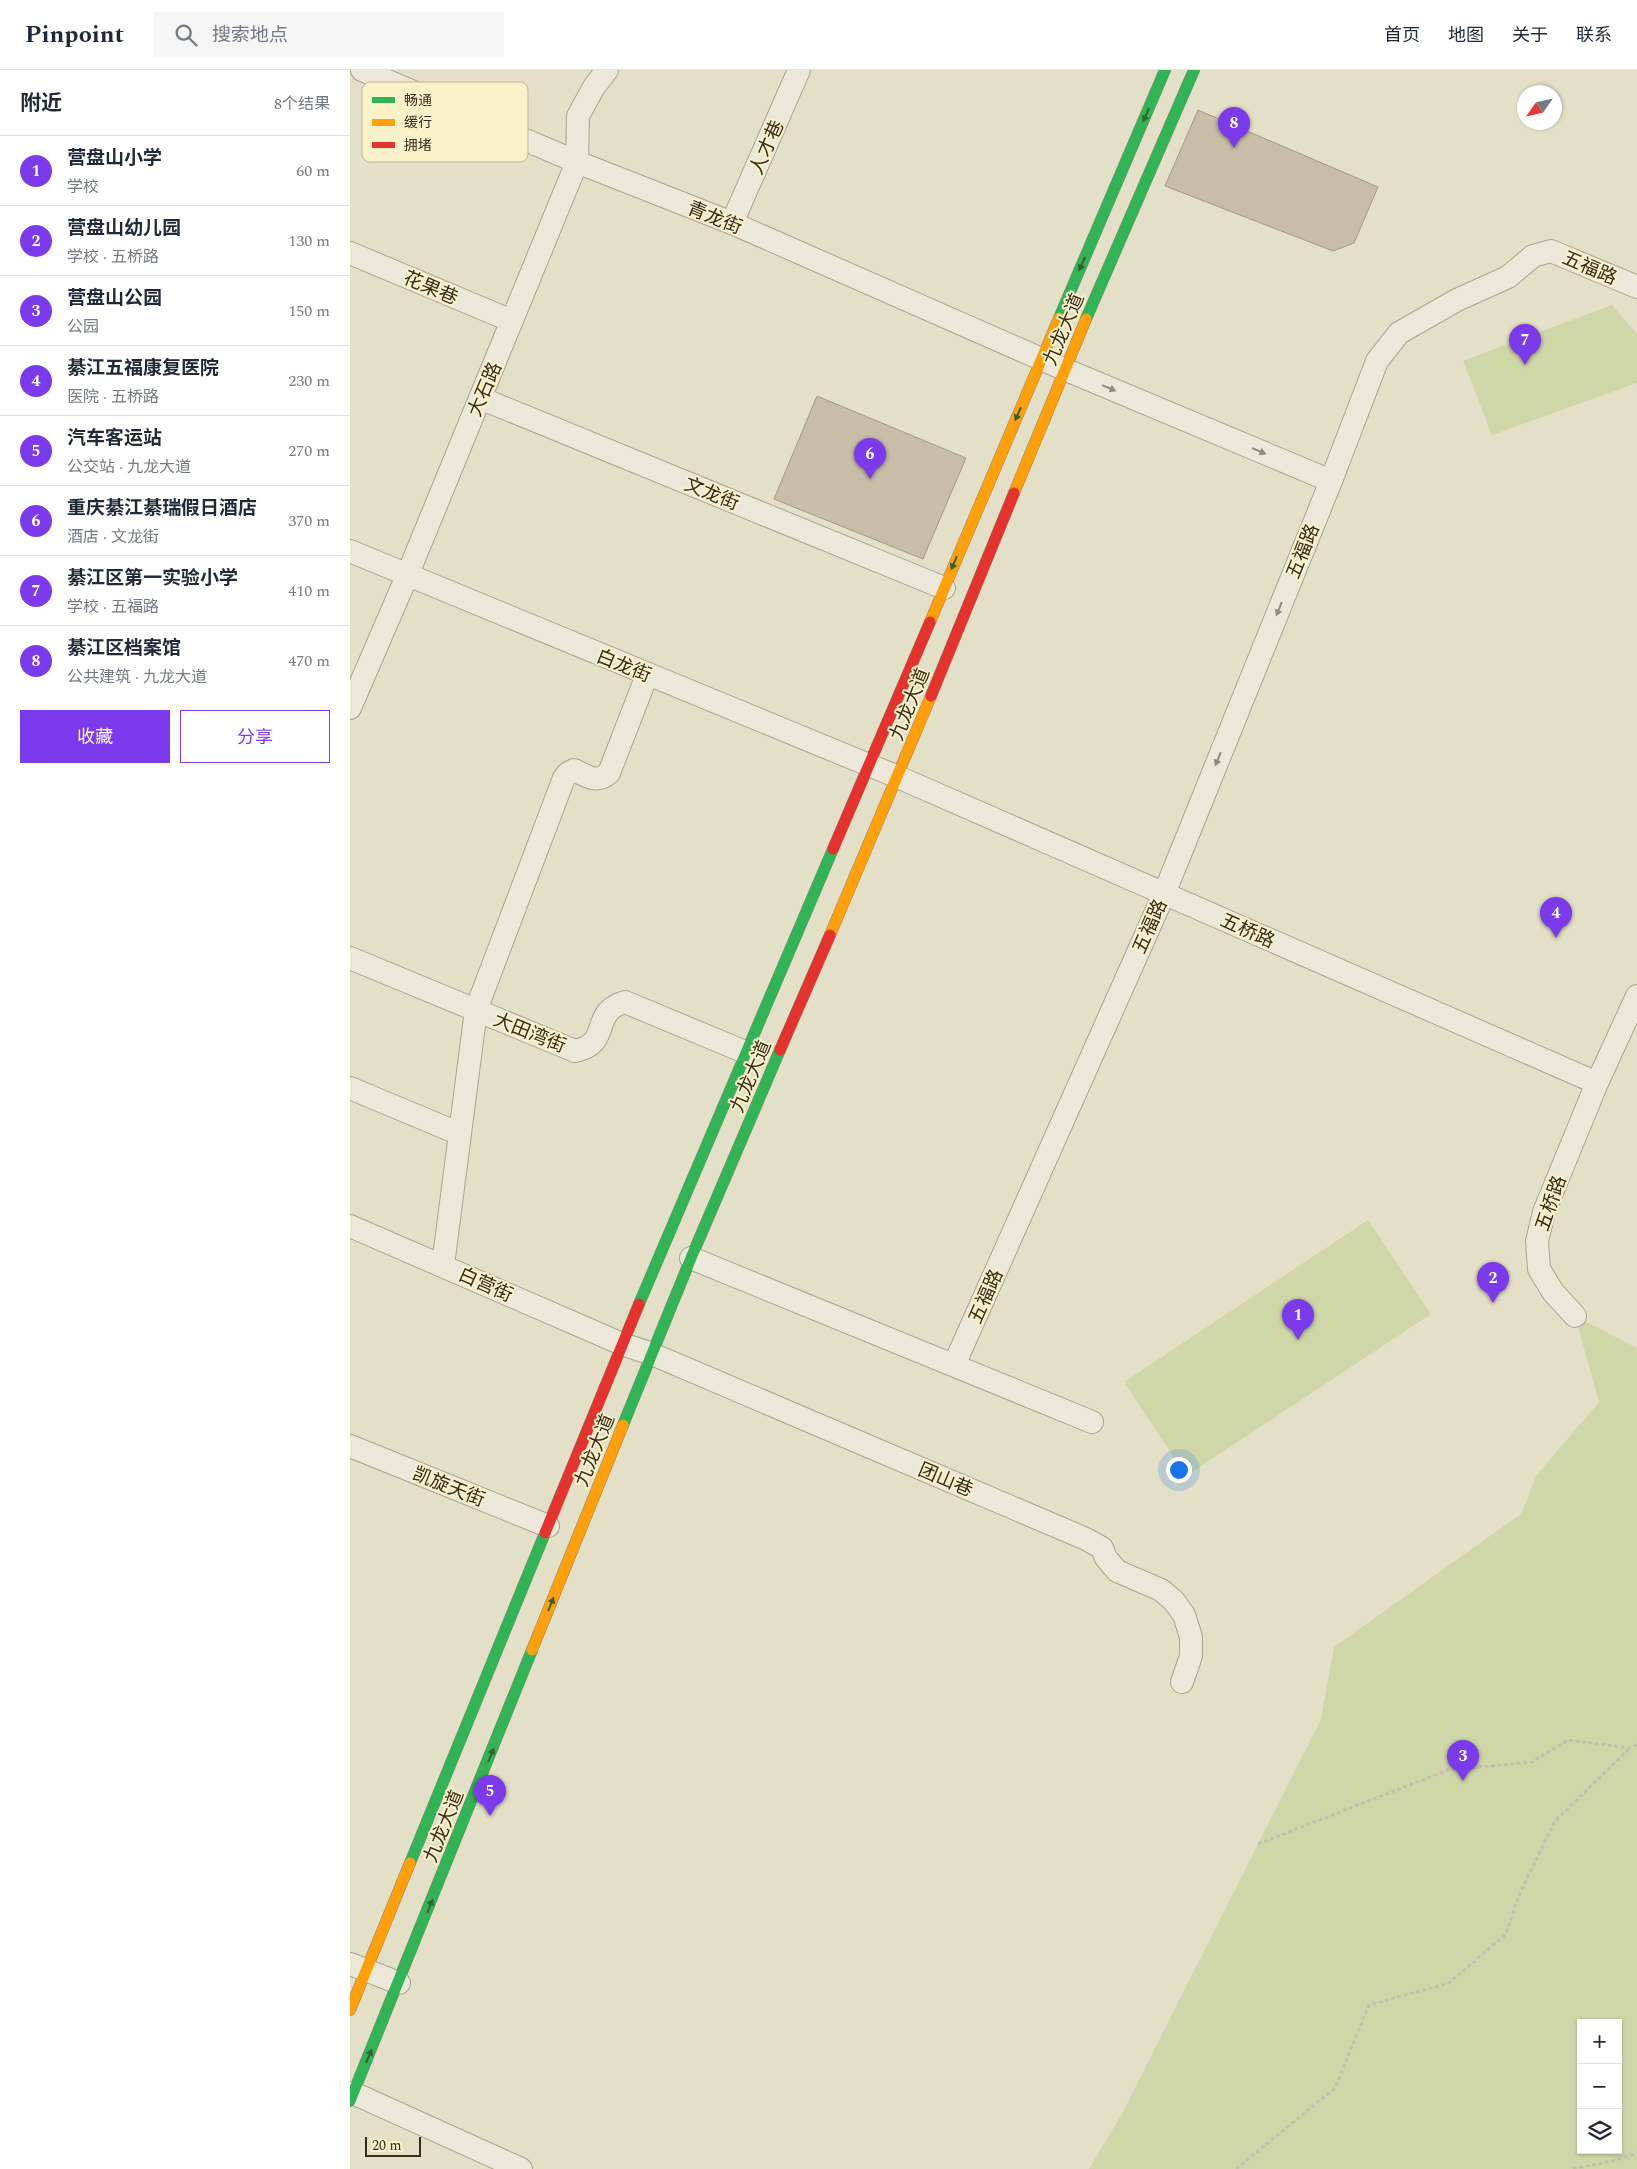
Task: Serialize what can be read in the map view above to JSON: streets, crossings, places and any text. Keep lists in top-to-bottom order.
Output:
{
  "streets": {
    "main road": ["九龙大道"],
    "street": [
      "人才巷",
      "青龙街",
      "五福路",
      "花果巷",
      "大石路",
      "文龙街",
      "白龙街",
      "五桥路",
      "大田湾街",
      "白营街",
      "团山巷",
      "凯旋天街"
    ]
  },
  "crossings": [
    ["人才巷", "青龙街"],
    ["青龙街", "九龙大道"],
    ["青龙街", "大石路"],
    ["五福路", "五桥路"],
    ["花果巷", "大石路"],
    ["九龙大道", "文龙街"],
    ["九龙大道", "白龙街"],
    ["九龙大道", "五桥路"],
    ["九龙大道", "大田湾街"],
    ["九龙大道", "白营街"],
    ["九龙大道", "团山巷"],
    ["九龙大道", "凯旋天街"],
    ["大石路", "文龙街"],
    ["大石路", "白龙街"],
    ["白龙街", "五桥路"],
    ["白营街", "团山巷"]
  ],
  "legend": ["畅通", "缓行", "拥堵"],
  "scale_bar": "20 m",
  "north": "bottom left",
  "page": {
    "header": "Pinpoint",
    "search": "搜索地点",
    "nav": [
      "首页",
      "地图",
      "关于",
      "联系"
    ],
    "heading": ["附近", "8个结果"],
    "pins": [
      "8",
      "7",
      "6",
      "4",
      "2",
      "1",
      "3",
      "5"
    ],
    "list": [
      {
        "mark": "1",
        "name": "营盘山小学",
        "note": "学校",
        "value": "60 m"
      },
      {
        "mark": "2",
        "name": "营盘山幼儿园",
        "note": "学校 · 五桥路",
        "value": "130 m"
      },
      {
        "mark": "3",
        "name": "营盘山公园",
        "note": "公园",
        "value": "150 m"
      },
      {
        "mark": "4",
        "name": "綦江五福康复医院",
        "note": "医院 · 五桥路",
        "value": "230 m"
      },
      {
        "mark": "5",
        "name": "汽车客运站",
        "note": "公交站 · 九龙大道",
        "value": "270 m"
      },
      {
        "mark": "6",
        "name": "重庆綦江綦瑞假日酒店",
        "note": "酒店 · 文龙街",
        "value": "370 m"
      },
      {
        "mark": "7",
        "name": "綦江区第一实验小学",
        "note": "学校 · 五福路",
        "value": "410 m"
      },
      {
        "mark": "8",
        "name": "綦江区档案馆",
        "note": "公共建筑 · 九龙大道",
        "value": "470 m"
      }
    ],
    "buttons": ["收藏", "分享"],
    "map_buttons": ["+", "−"],
    "scale": "20 m"
  }
}
